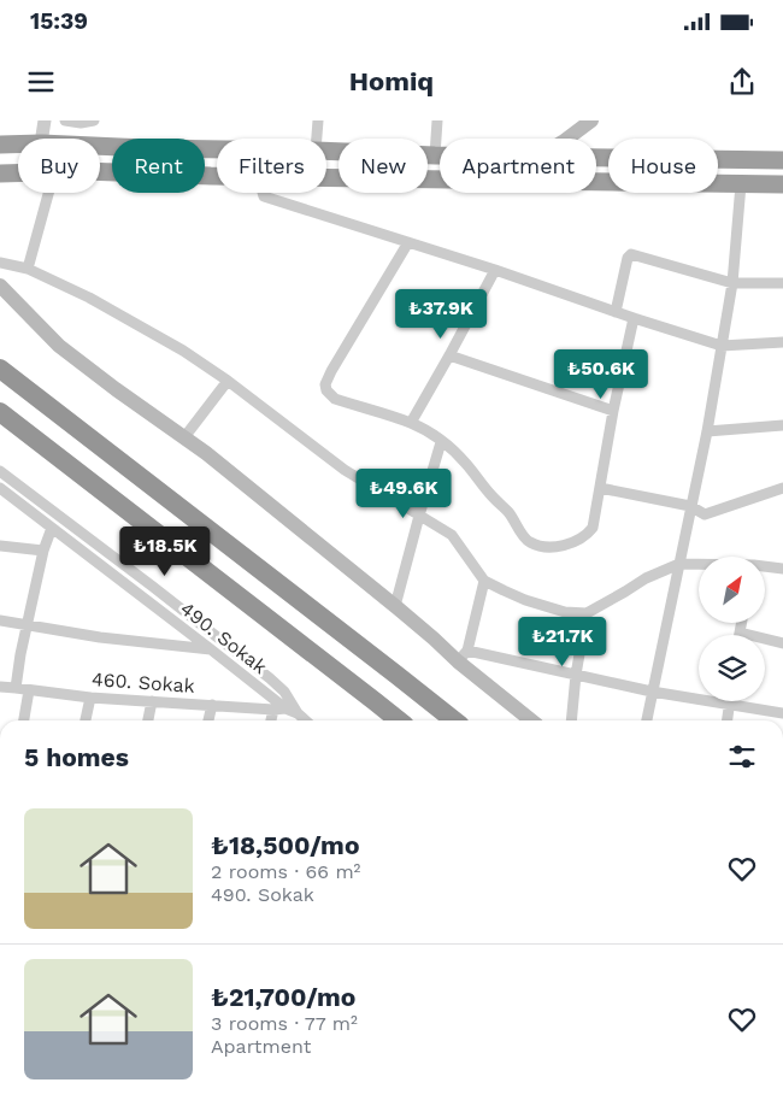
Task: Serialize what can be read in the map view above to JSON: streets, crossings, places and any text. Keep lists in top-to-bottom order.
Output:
{
  "streets": {
    "street": ["490. Sokak", "460. Sokak"]
  },
  "crossings": [
    ["490. Sokak", "460. Sokak"]
  ],
  "north": "top right",
  "page": {
    "status": "15:39",
    "header": "Homiq",
    "chip": [
      "Buy",
      "Rent",
      "Filters",
      "New",
      "Apartment",
      "House"
    ],
    "price": [
      "₺37.9K",
      "₺50.6K",
      "₺49.6K",
      "₺18.5K",
      "₺21.7K"
    ],
    "heading": "5 homes",
    "list": [
      {
        "name": "₺18,500/mo",
        "note": "2 rooms · 66 m² · 490. Sokak"
      },
      {
        "name": "₺21,700/mo",
        "note": "3 rooms · 77 m² · Apartment"
      }
    ]
  }
}
